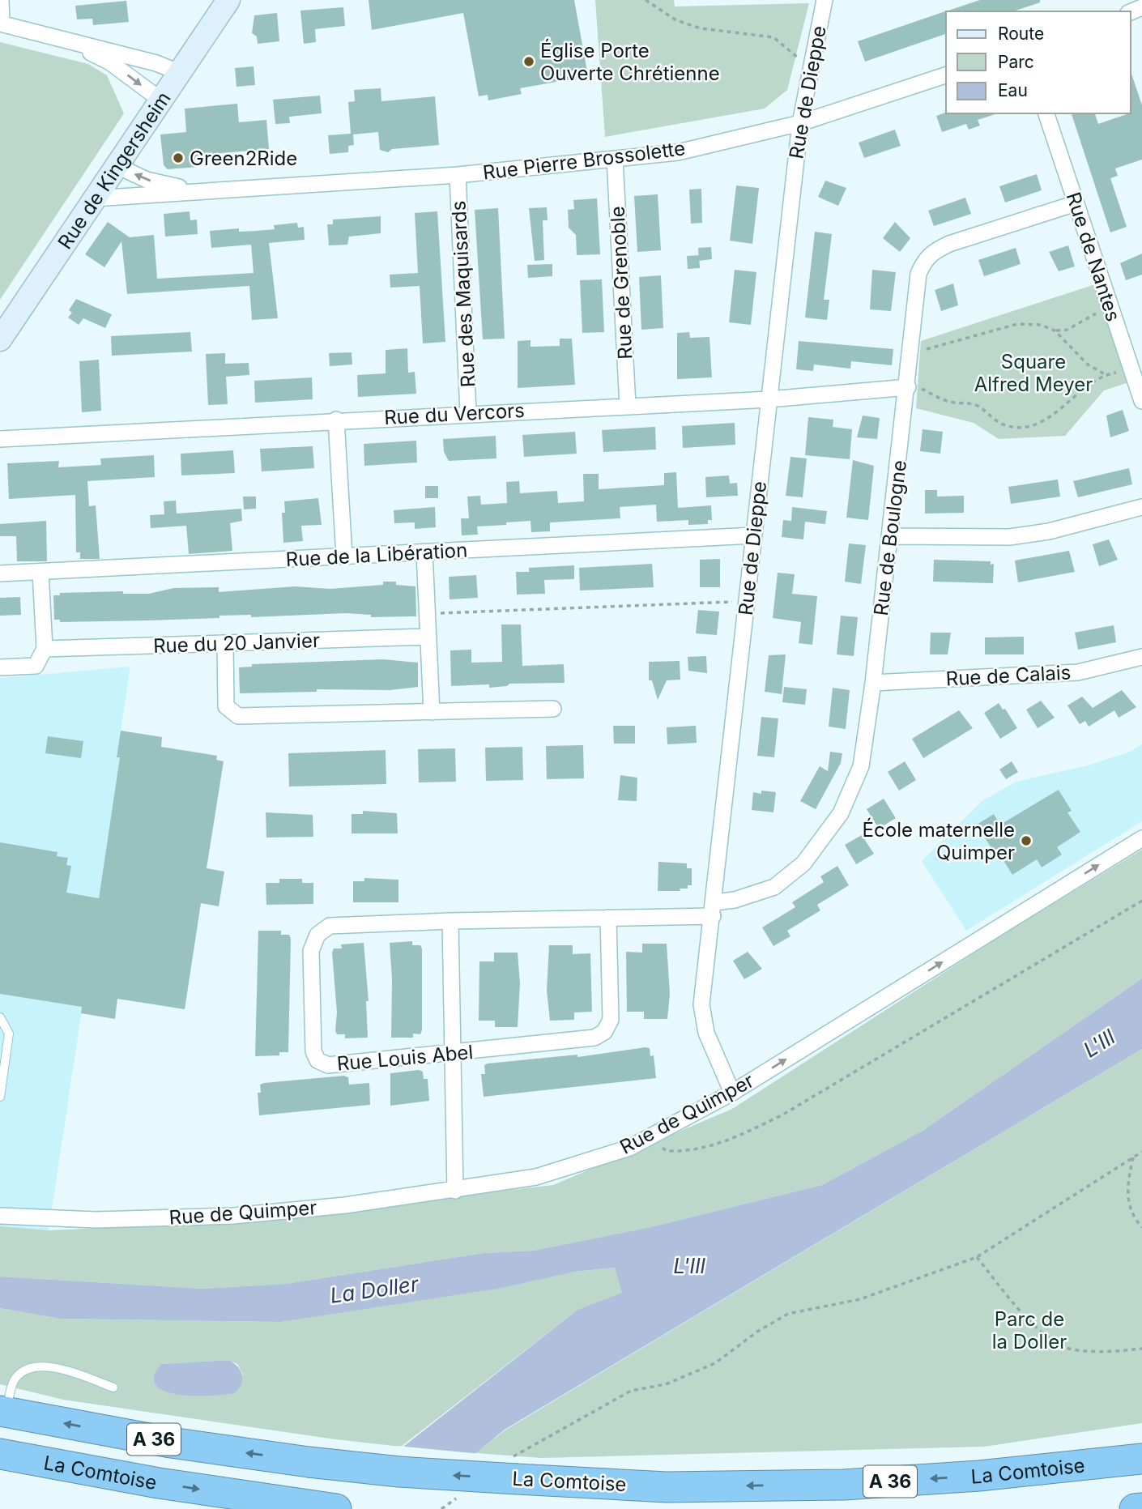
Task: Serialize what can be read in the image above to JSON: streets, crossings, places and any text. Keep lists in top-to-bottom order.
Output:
{
  "streets": {
    "highway": ["A 36", "La Comtoise"],
    "main road": ["Rue de Kingersheim"],
    "street": [
      "Rue de Dieppe",
      "Rue Pierre Brossolette",
      "Rue de Nantes",
      "Rue de Grenoble",
      "Rue des Maquisards",
      "Rue du Vercors",
      "Rue de Boulogne",
      "Rue de la Libération",
      "Rue du 20 Janvier",
      "Rue de Calais",
      "Rue Louis Abel",
      "Rue de Quimper"
    ]
  },
  "crossings": [
    ["Rue de Dieppe", "Rue Pierre Brossolette"],
    ["Rue de Dieppe", "Rue du Vercors"],
    ["Rue de Dieppe", "Rue de Boulogne"],
    ["Rue de Dieppe", "Rue de la Libération"],
    ["Rue de Dieppe", "Rue de Quimper"],
    ["Rue Pierre Brossolette", "Rue de Kingersheim"],
    ["Rue Pierre Brossolette", "Rue de Grenoble"],
    ["Rue Pierre Brossolette", "Rue des Maquisards"],
    ["Rue de Nantes", "Rue de Boulogne"],
    ["Rue de Grenoble", "Rue du Vercors"],
    ["Rue des Maquisards", "Rue du Vercors"],
    ["Rue du Vercors", "Rue de Boulogne"],
    ["Rue de Boulogne", "Rue de Calais"],
    ["Rue de Boulogne", "Rue Louis Abel"]
  ],
  "one_way": ["Rue de Quimper"],
  "water": ["L'Ill", "La Doller"],
  "parks": ["Square Alfred Meyer", "Parc de la Doller"],
  "places": ["Église Porte Ouverte Chrétienne", "Green2Ride", "École maternelle Quimper"],
  "legend": ["Route", "Parc", "Eau"]
}
